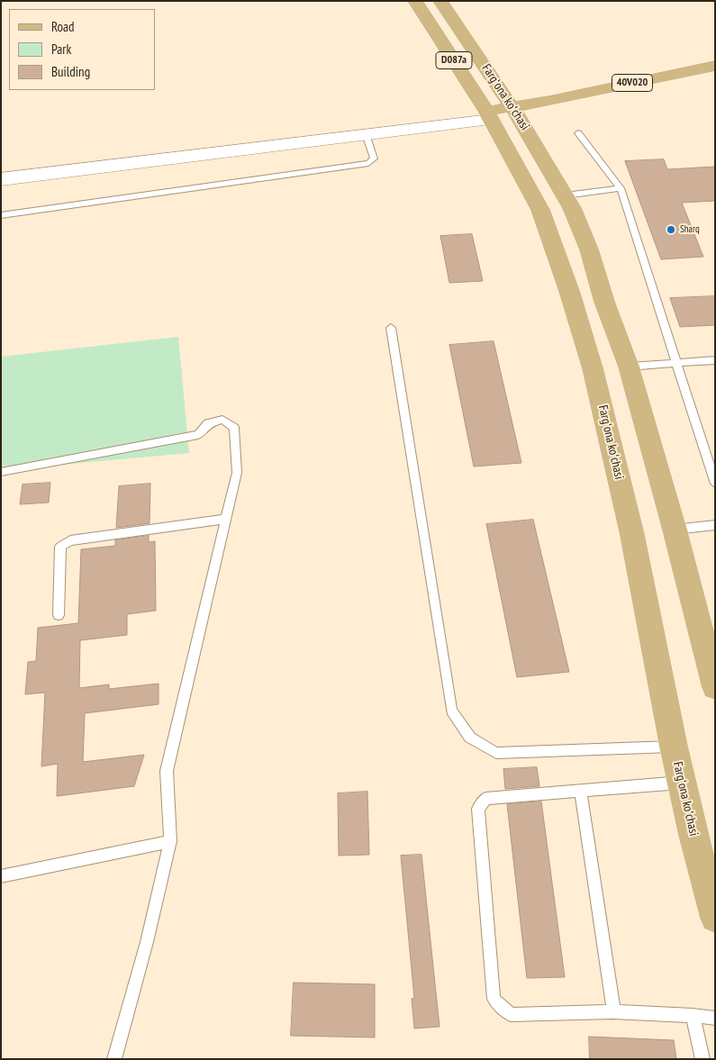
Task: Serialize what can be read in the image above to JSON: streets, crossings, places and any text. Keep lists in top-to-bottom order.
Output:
{
  "streets": {
    "main road": ["D087a", "40V020", "Fargʻona koʻchasi"]
  },
  "crossings": [
    ["40V020", "Fargʻona koʻchasi"]
  ],
  "places": ["Sharq"],
  "legend": ["Road", "Park", "Building"]
}
